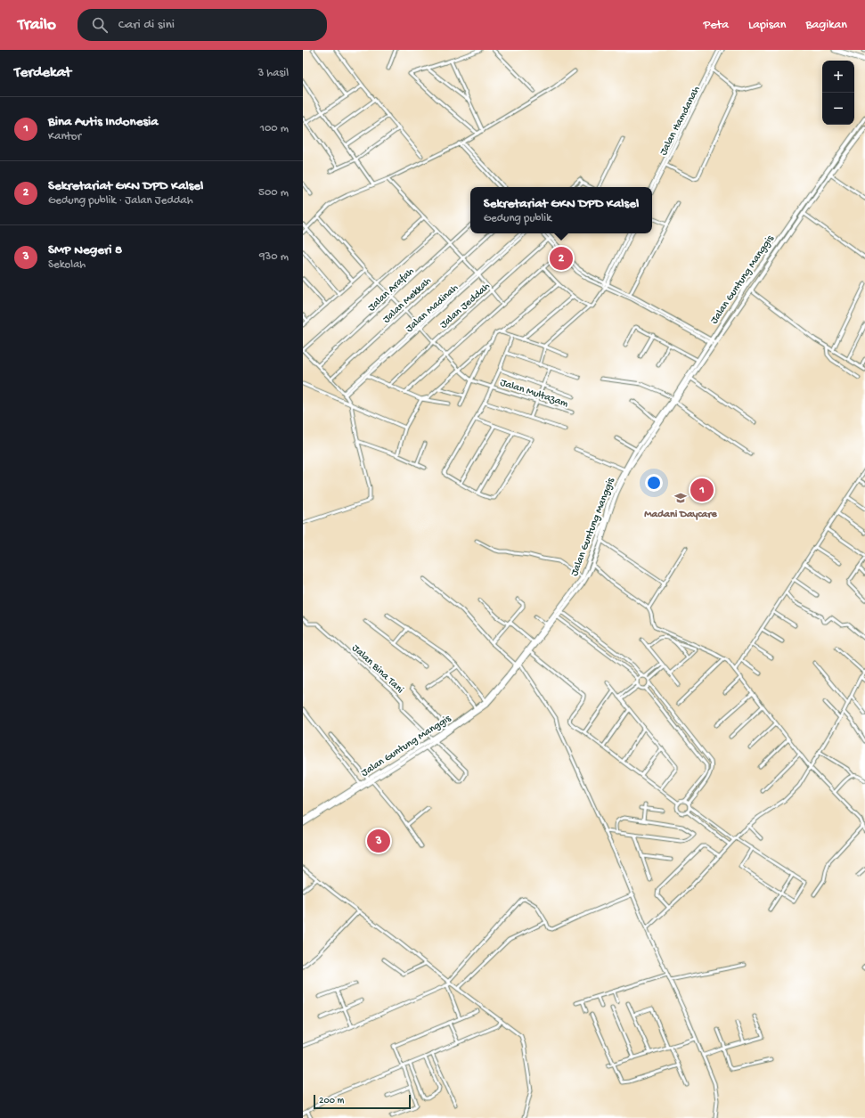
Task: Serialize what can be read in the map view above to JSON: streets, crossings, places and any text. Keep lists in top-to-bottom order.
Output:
{
  "streets": {
    "street": [
      "Jalan Hamdanah",
      "Jalan Guntung Manggis",
      "Jalan Arafah",
      "Jalan Mekkah",
      "Jalan Jeddah",
      "Jalan Madinah",
      "Jalan Multazam",
      "Jalan Bina Tani"
    ]
  },
  "crossings": [
    ["Jalan Guntung Manggis", "Jalan Bina Tani"]
  ],
  "places": {
    "school or university": ["Madani Daycare"]
  },
  "scale_bar": "200 m",
  "page": {
    "header": "Trailo",
    "search": "Cari di sini",
    "nav": ["Peta", "Lapisan", "Bagikan"],
    "heading": ["Terdekat", "3 hasil"],
    "map_buttons": ["+", "−"],
    "list": [
      {
        "mark": "1",
        "name": "Bina Autis Indonesia",
        "note": "Kantor",
        "value": "100 m"
      },
      {
        "mark": "2",
        "name": "Sekretariat GKN DPD Kalsel",
        "note": "Gedung publik · Jalan Jeddah",
        "value": "500 m"
      },
      {
        "mark": "3",
        "name": "SMP Negeri 8",
        "note": "Sekolah",
        "value": "930 m"
      }
    ],
    "popup": ["Sekretariat GKN DPD Kalsel", "Gedung publik"],
    "pins": ["2", "1", "3"],
    "scale": "200 m"
  }
}
